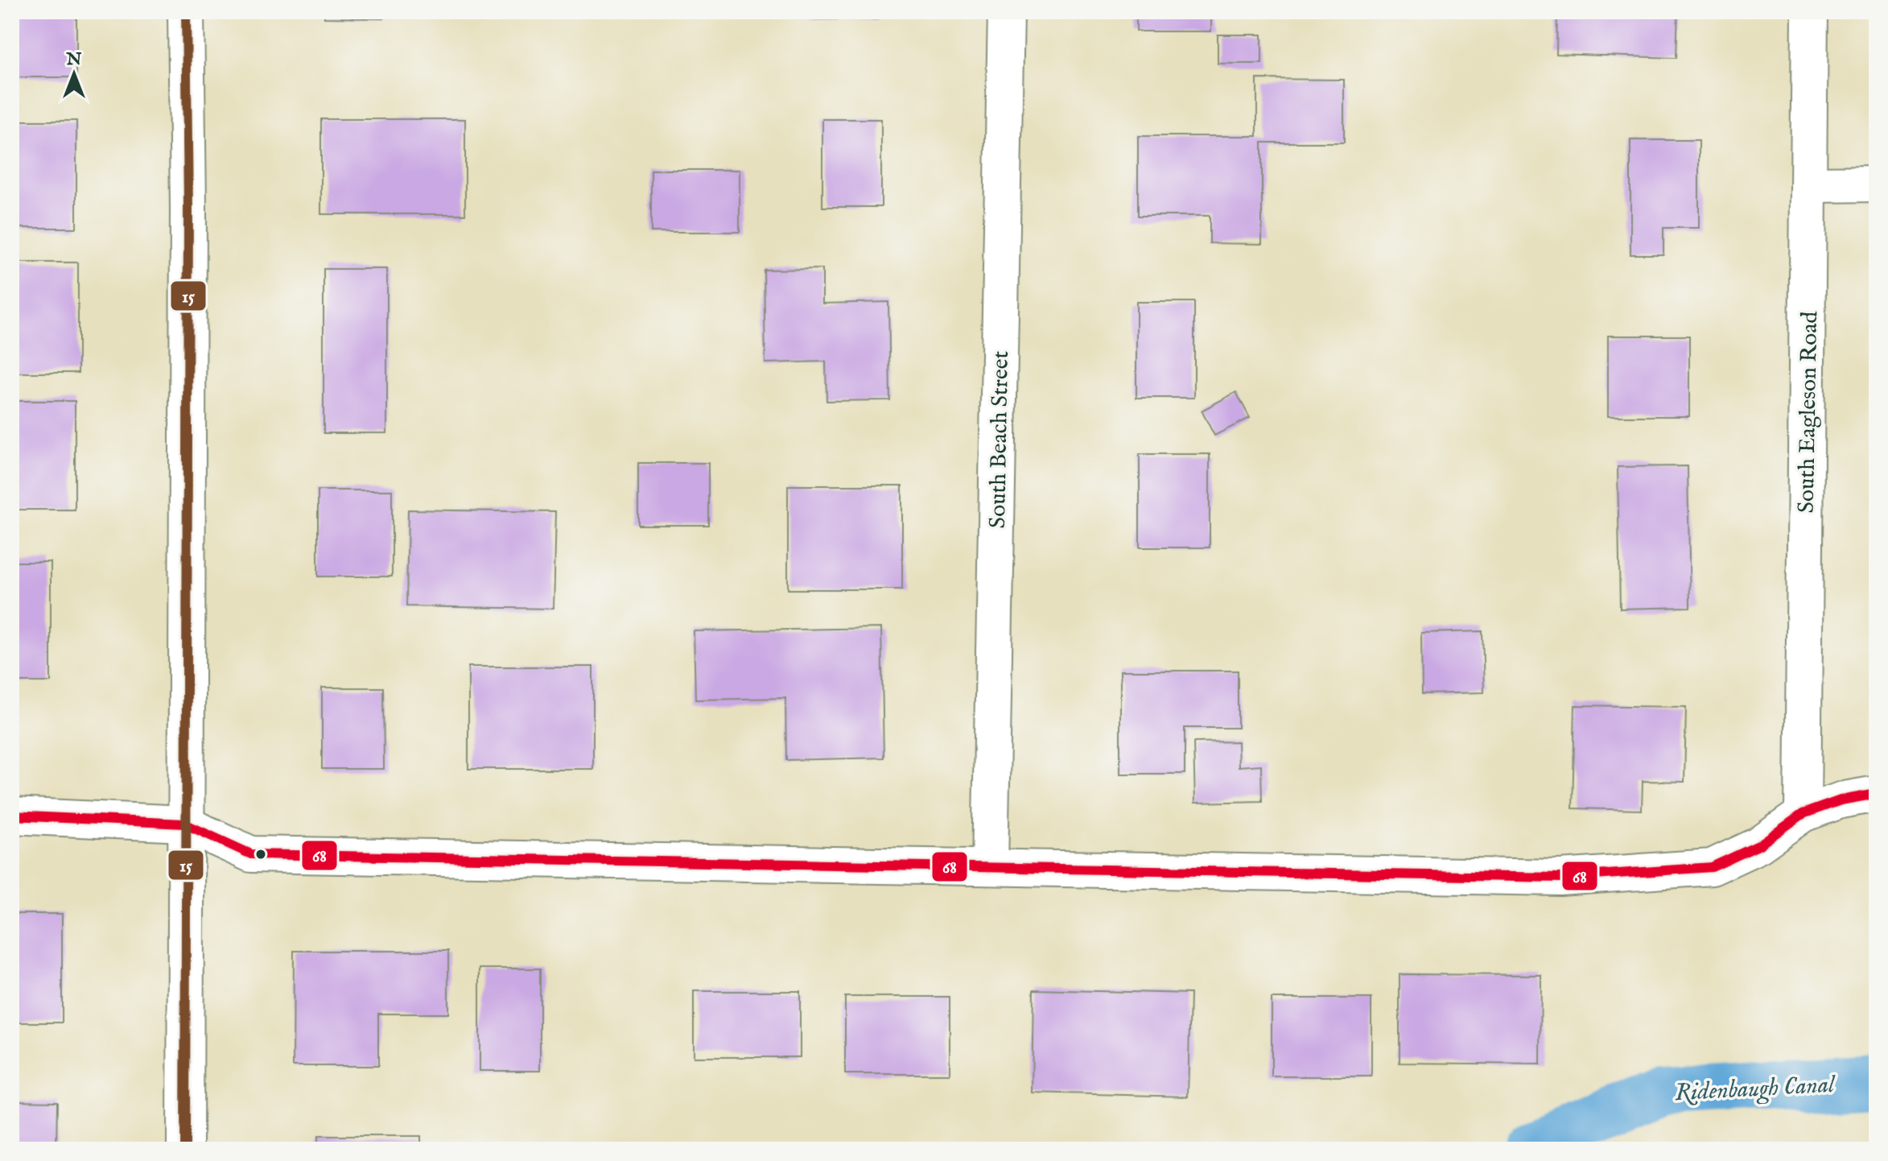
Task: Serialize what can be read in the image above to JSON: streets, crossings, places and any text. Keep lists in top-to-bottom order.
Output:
{
  "streets": {
    "street": ["South Eagleson Road", "South Beach Street"]
  },
  "water": ["Ridenbaugh Canal"],
  "lines": ["transit line 15", "transit line 68"],
  "north": "top"
}
